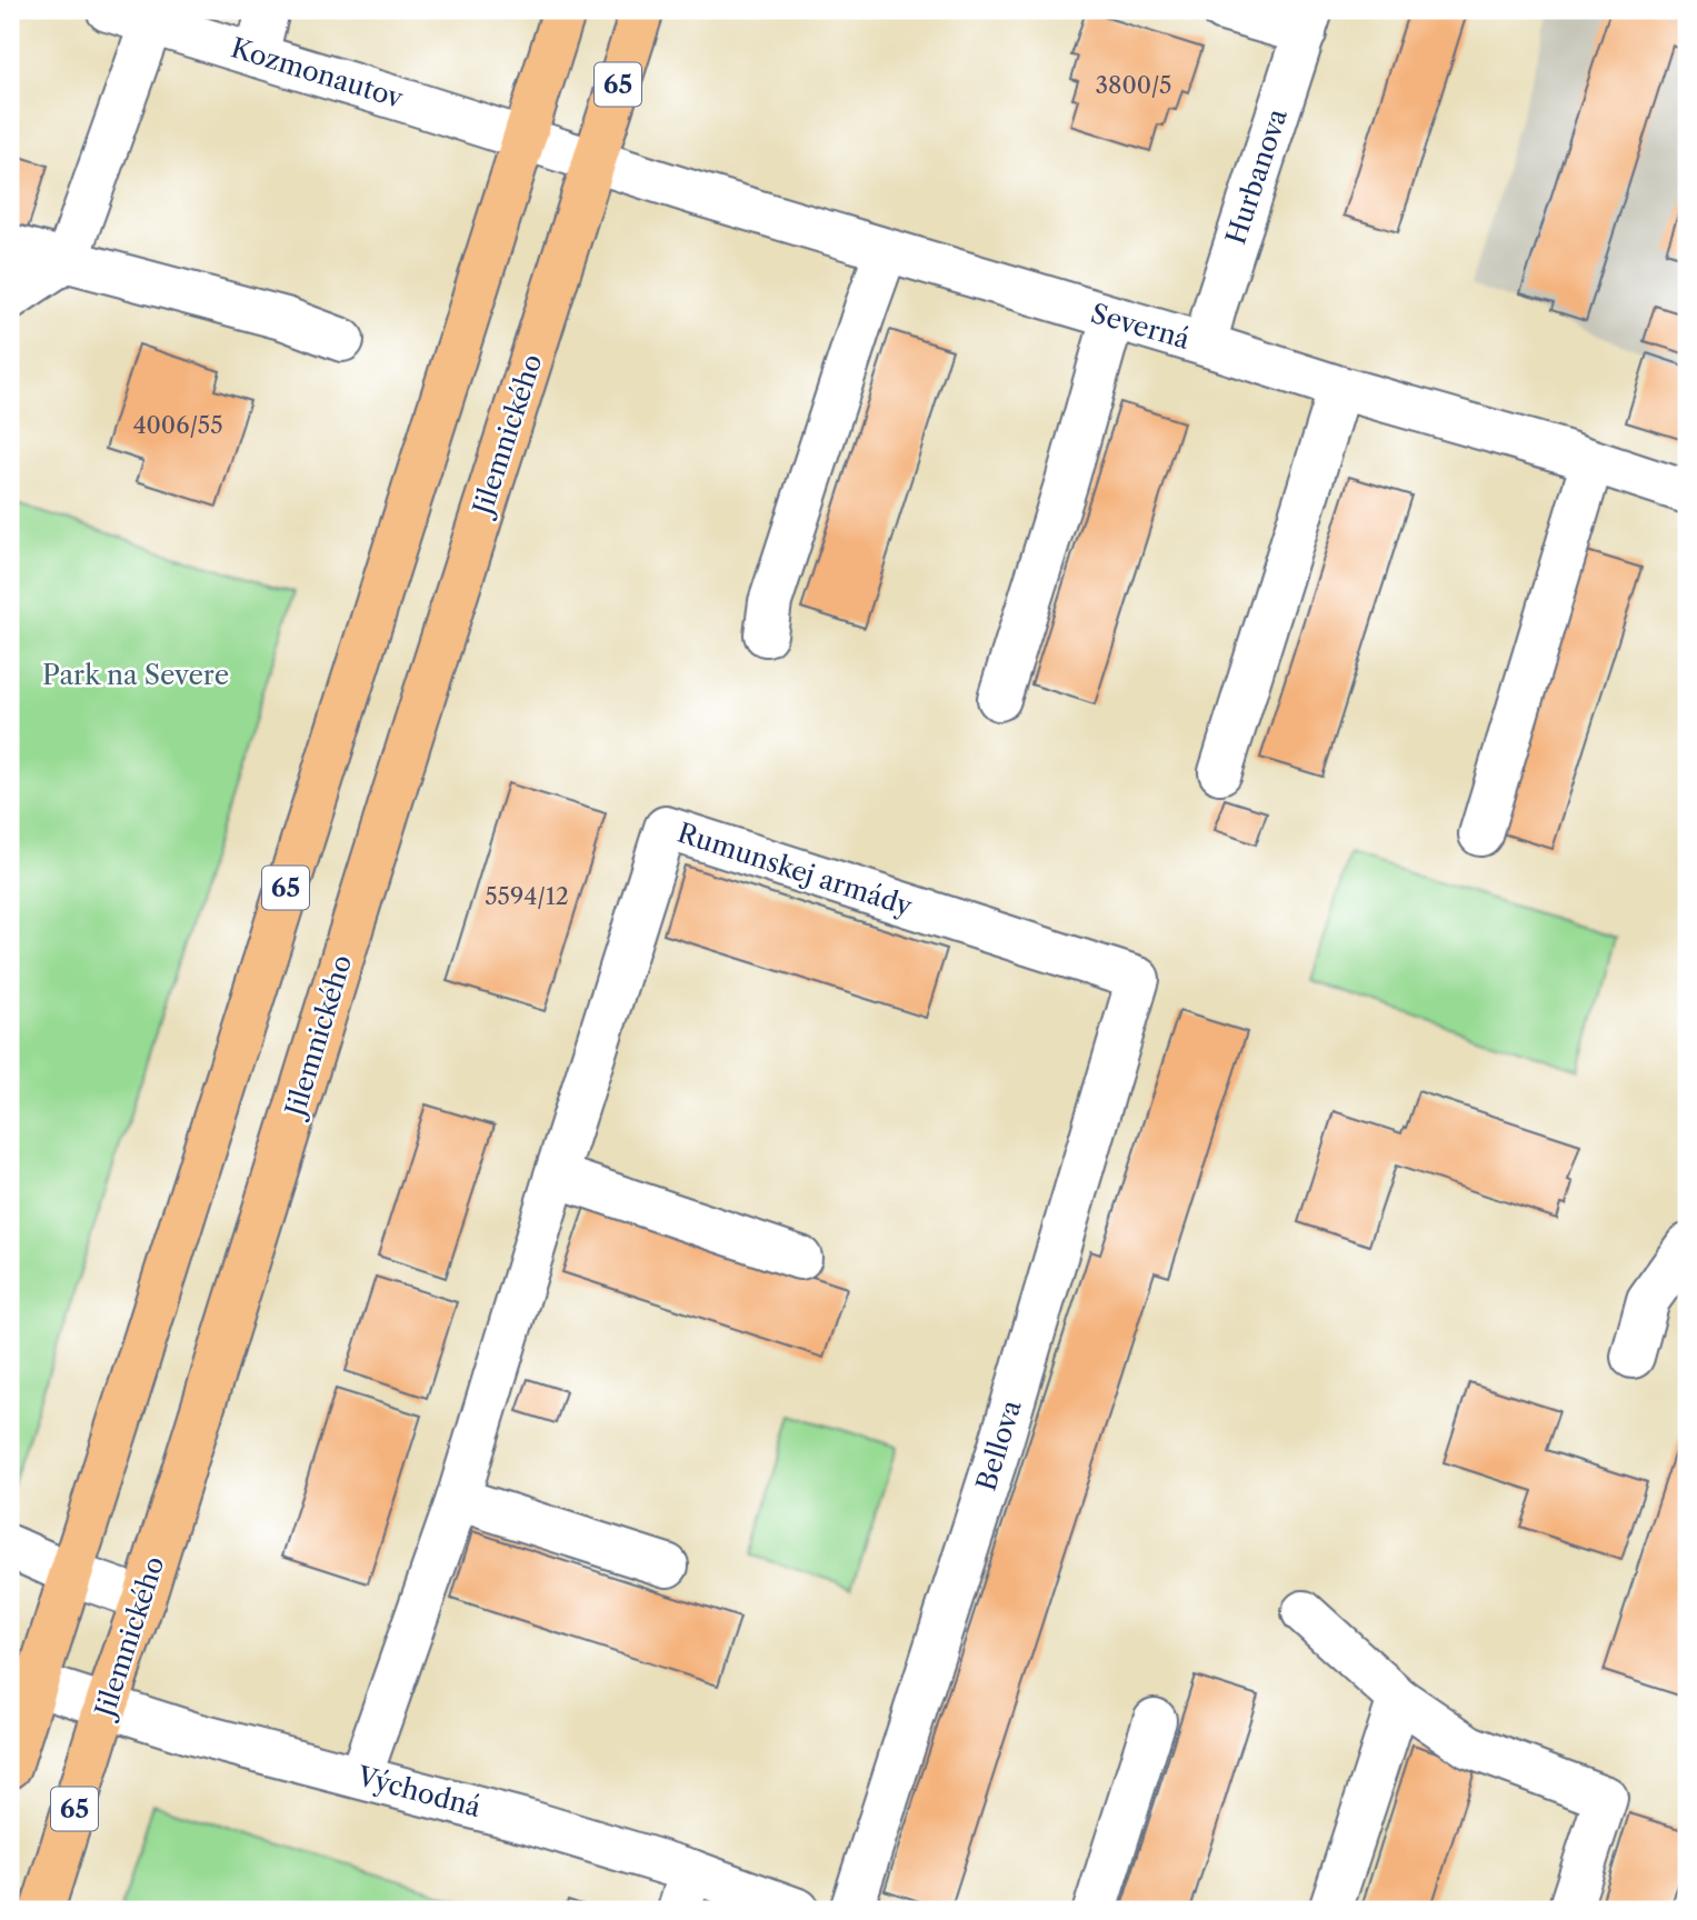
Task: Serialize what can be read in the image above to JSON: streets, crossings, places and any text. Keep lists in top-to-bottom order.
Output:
{
  "streets": {
    "main road": ["65", "Jilemnického"],
    "street": [
      "Kozmonautov",
      "Hurbanova",
      "Severná",
      "Rumunskej armády",
      "Bellova",
      "Východná"
    ]
  },
  "crossings": [
    ["Kozmonautov", "65"],
    ["65", "Východná"],
    ["Hurbanova", "Severná"],
    ["Severná", "Jilemnického"],
    ["Jilemnického", "Východná"],
    ["Rumunskej armády", "Bellova"],
    ["Rumunskej armády", "Východná"]
  ],
  "parks": ["Park na Severe"],
  "house_numbers": ["3800/5", "4006/55", "5594/12"]
}
